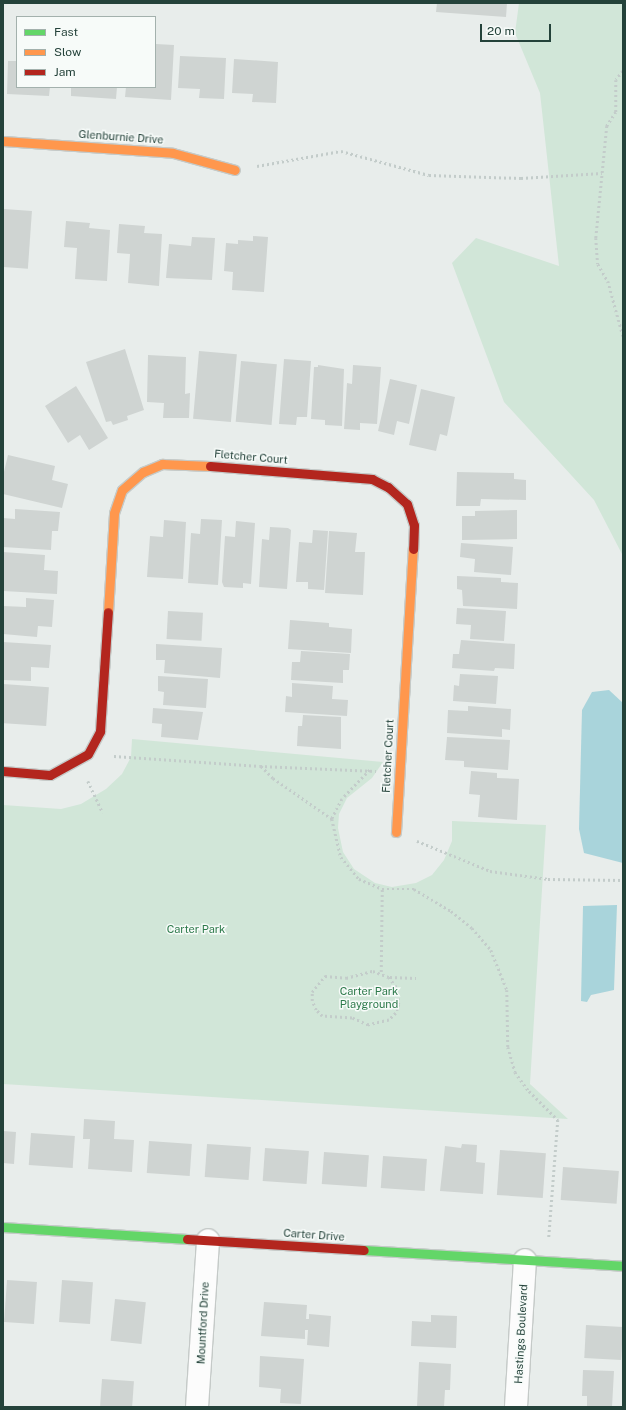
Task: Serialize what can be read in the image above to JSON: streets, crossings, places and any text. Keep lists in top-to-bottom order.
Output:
{
  "streets": {
    "street": [
      "Glenburnie Drive",
      "Fletcher Court",
      "Carter Drive",
      "Mountford Drive",
      "Hastings Boulevard"
    ]
  },
  "crossings": [
    ["Carter Drive", "Mountford Drive"],
    ["Carter Drive", "Hastings Boulevard"]
  ],
  "parks": ["Carter Park", "Carter Park Playground"],
  "legend": ["Fast", "Slow", "Jam"],
  "scale_bar": "20 m"
}
